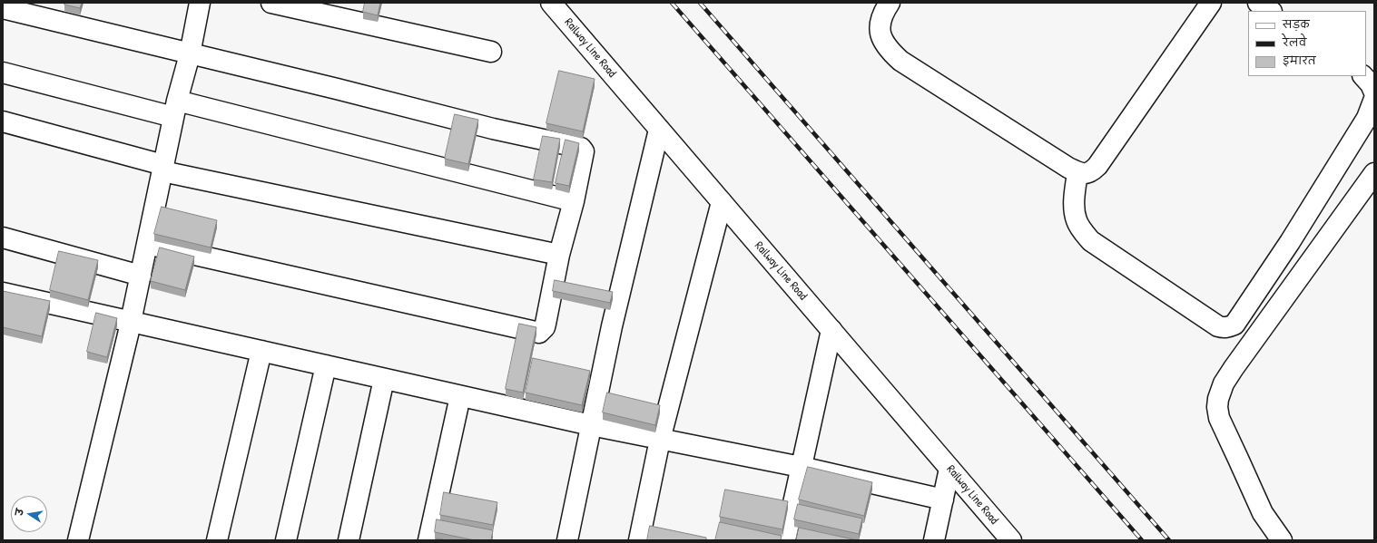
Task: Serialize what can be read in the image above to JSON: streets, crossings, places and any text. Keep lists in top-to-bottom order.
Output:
{
  "streets": {
    "street": ["Railway Line Road"]
  },
  "legend": ["सड़क", "रेलवे", "इमारत"],
  "north": "left"
}
